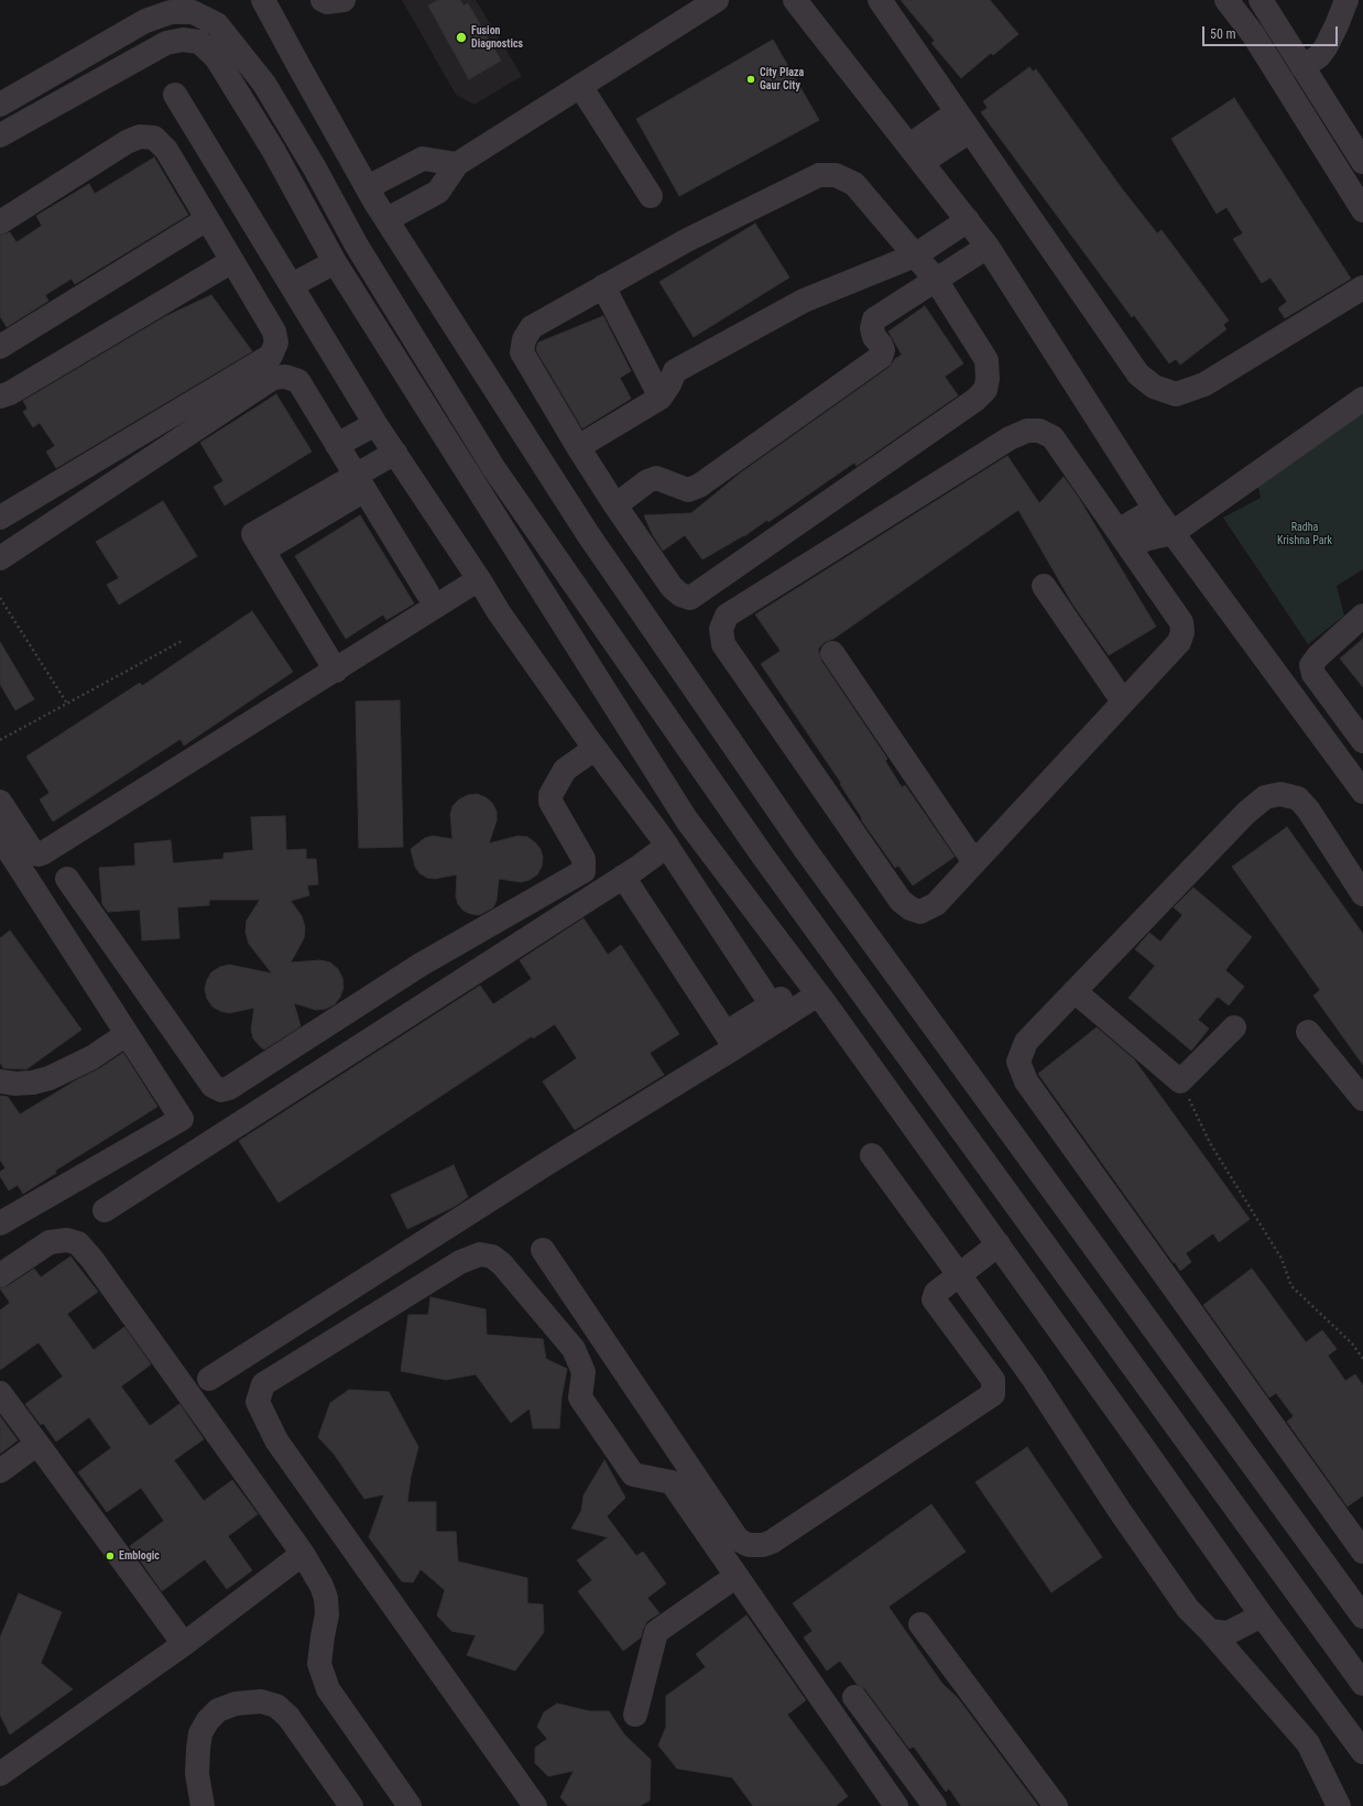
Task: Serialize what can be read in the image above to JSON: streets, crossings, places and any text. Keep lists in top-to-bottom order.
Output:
{
  "parks": ["Radha Krishna Park"],
  "places": ["Fusion Diagnostics", "City Plaza Gaur City", "Emblogic"],
  "scale_bar": "50 m"
}
